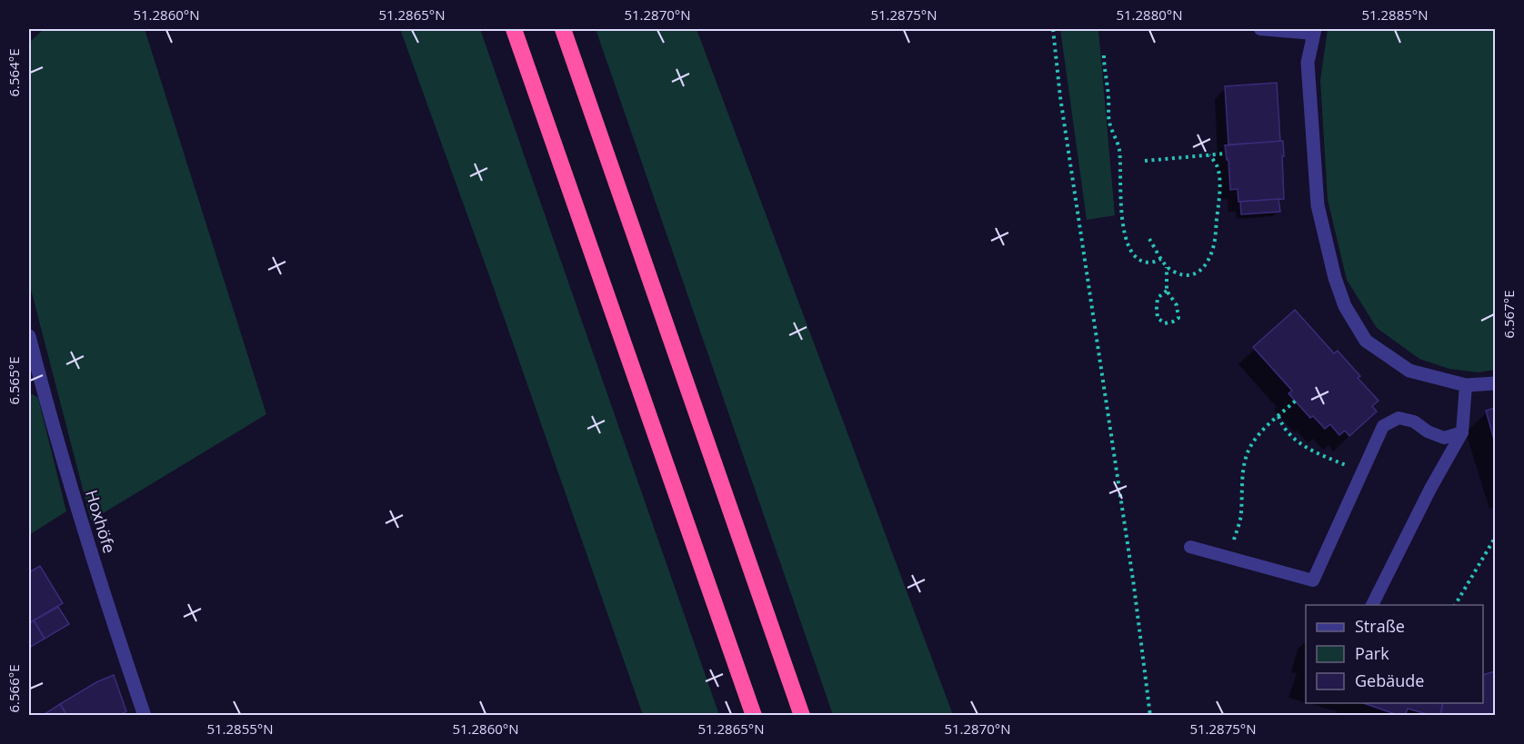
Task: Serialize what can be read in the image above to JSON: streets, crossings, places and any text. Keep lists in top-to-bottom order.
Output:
{
  "streets": {
    "street": ["Hoxhöfe"]
  },
  "legend": ["Straße", "Park", "Gebäude"],
  "coordinates": [
    "51.2860°N",
    "51.2865°N",
    "51.2870°N",
    "51.2875°N",
    "51.2880°N",
    "51.2885°N",
    "6.564°E",
    "6.567°E",
    "6.565°E",
    "6.566°E",
    "51.2855°N"
  ]
}
